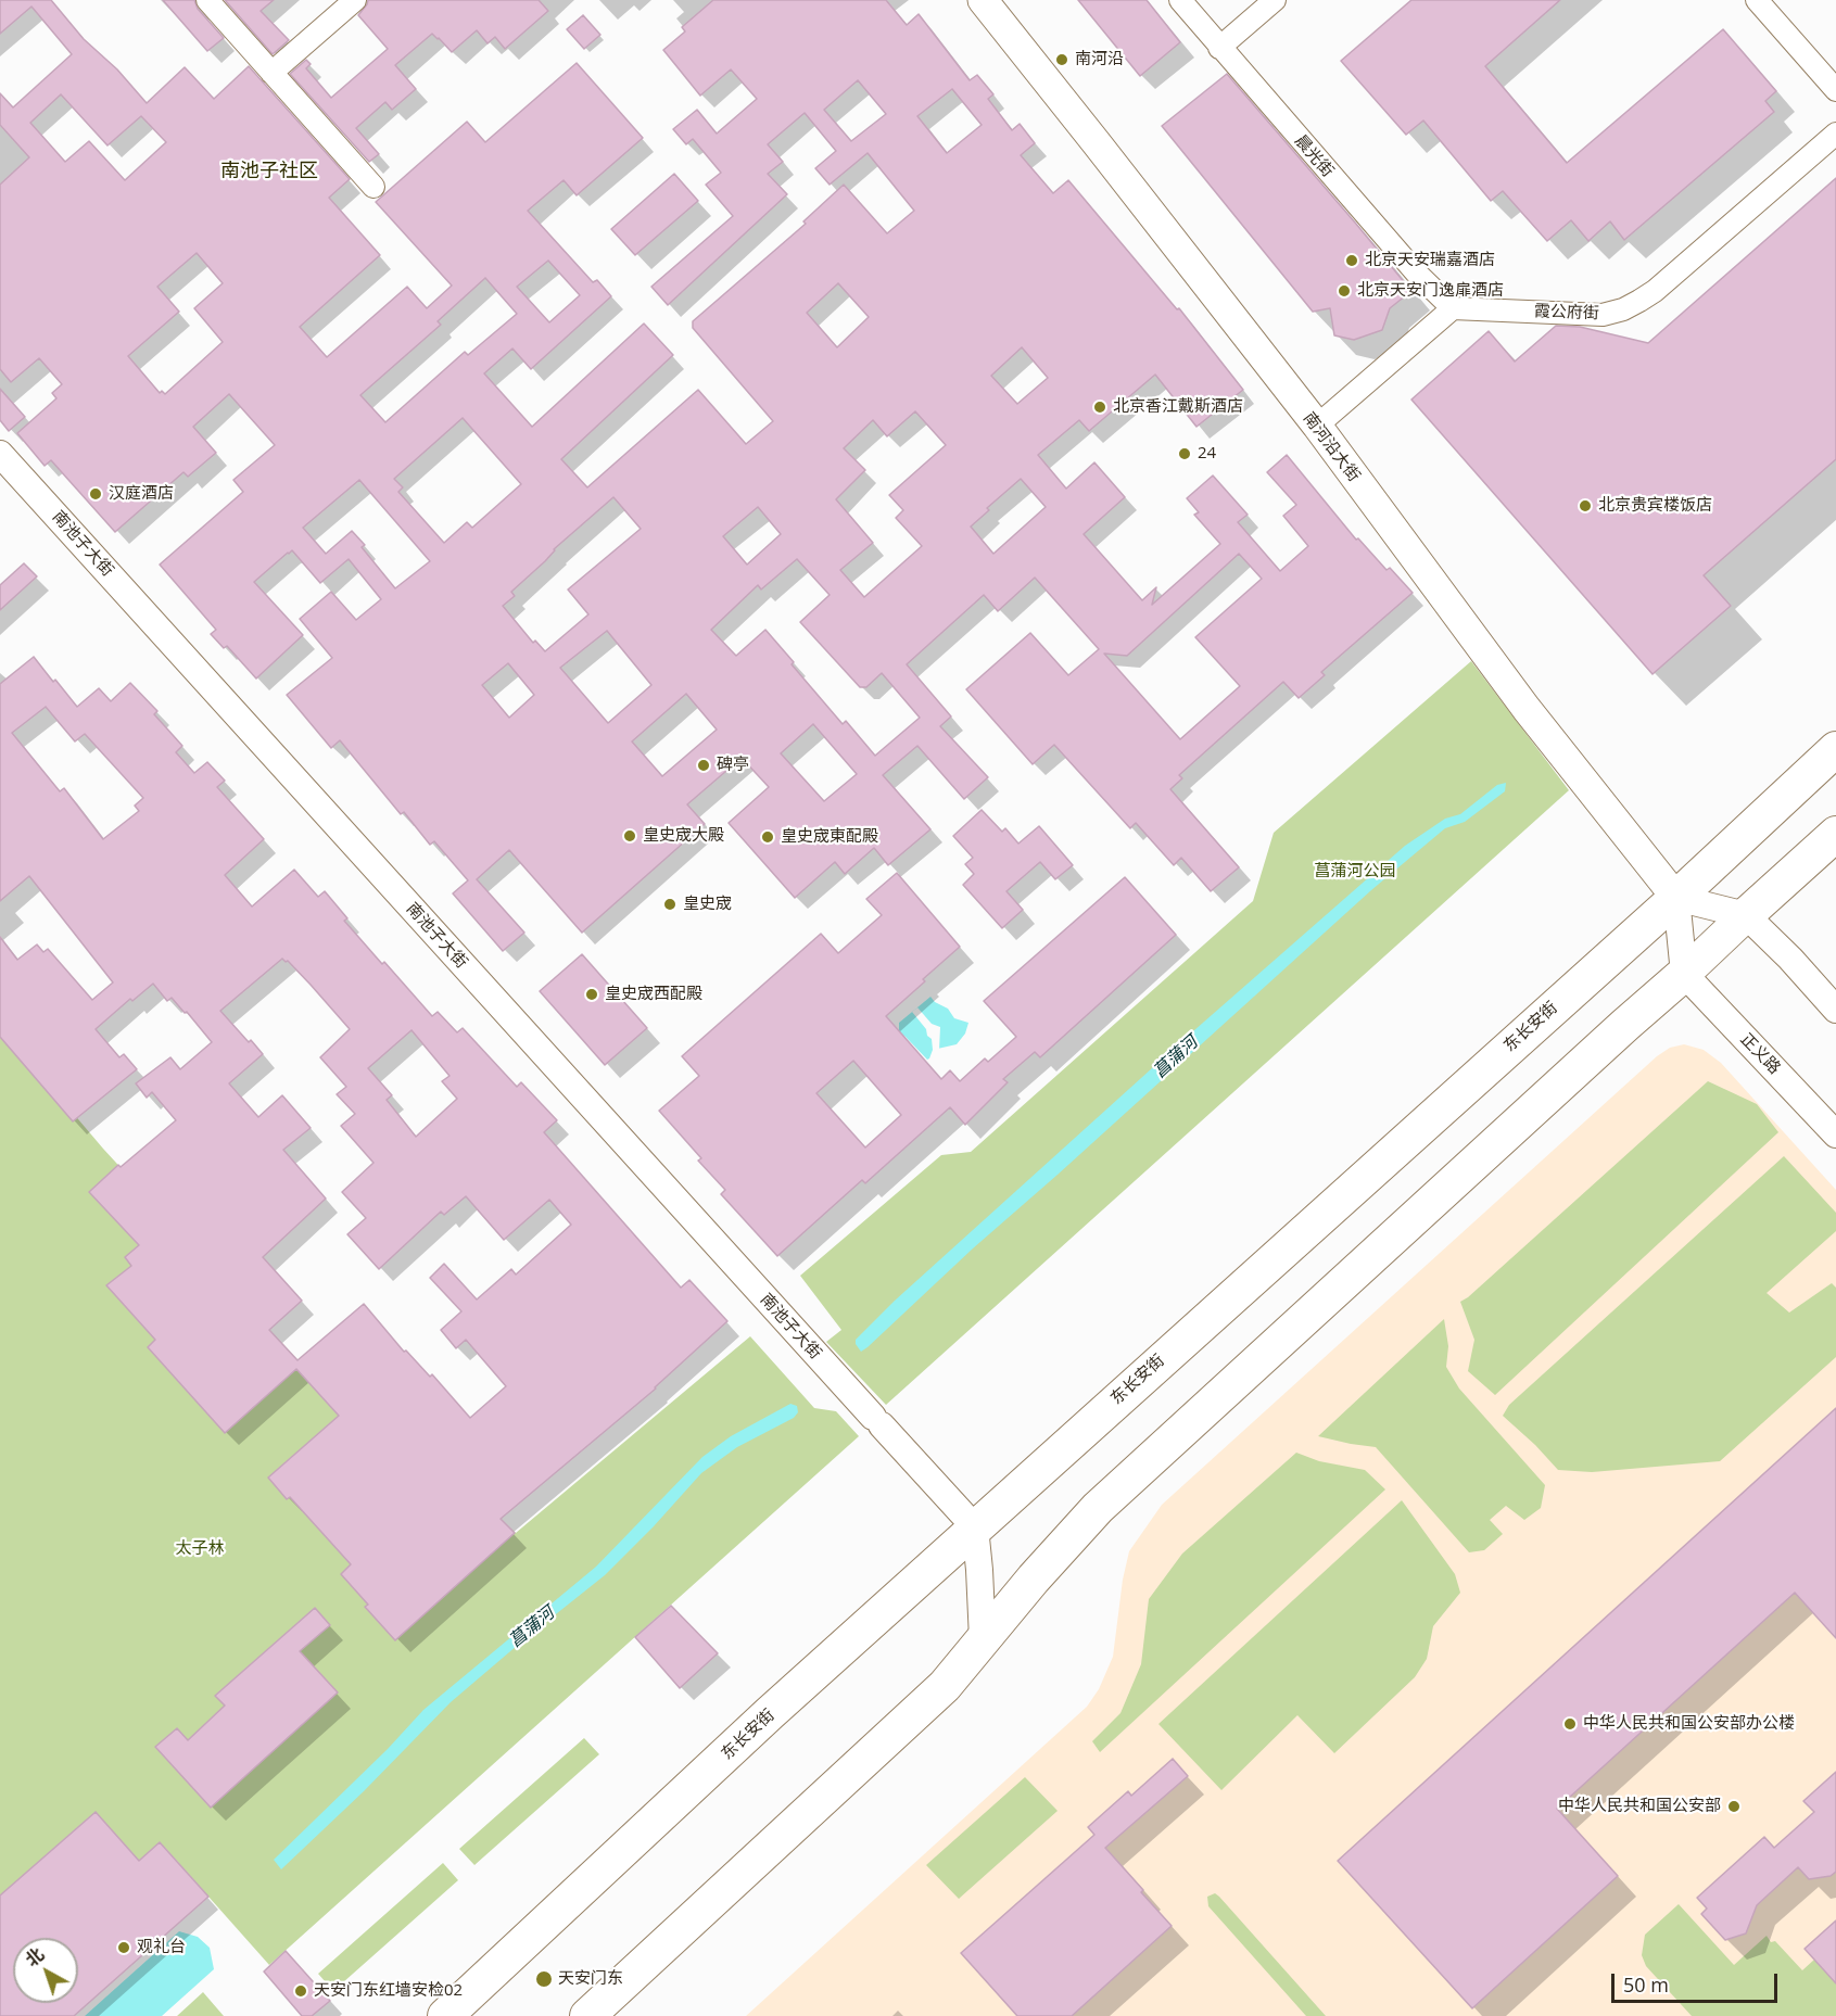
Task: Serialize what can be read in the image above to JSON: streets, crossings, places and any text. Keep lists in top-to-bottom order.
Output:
{
  "streets": {
    "highway": ["东长安街"],
    "main road": ["南河沿大街"],
    "street": [
      "晨光街",
      "霞公府街",
      "南池子大街",
      "正义路"
    ]
  },
  "crossings": [
    ["晨光街", "霞公府街"],
    ["南河沿大街", "东长安街"],
    ["南池子大街", "东长安街"]
  ],
  "districts": ["南池子社区"],
  "water": ["菖蒲河"],
  "parks": ["菖蒲河公园", "太子林"],
  "places": [
    "南河沿",
    "北京天安瑞嘉酒店",
    "北京天安门逸扉酒店",
    "北京香江戴斯酒店",
    "24",
    "汉庭酒店",
    "北京贵宾楼饭店",
    "碑亭",
    "皇史宬大殿",
    "皇史宬東配殿",
    "皇史宬",
    "皇史宬西配殿",
    "中华人民共和国公安部办公楼",
    "中华人民共和国公安部",
    "观礼台",
    "天安门东",
    "天安门东红墙安检02"
  ],
  "scale_bar": "50 m",
  "north": "top left"
}
